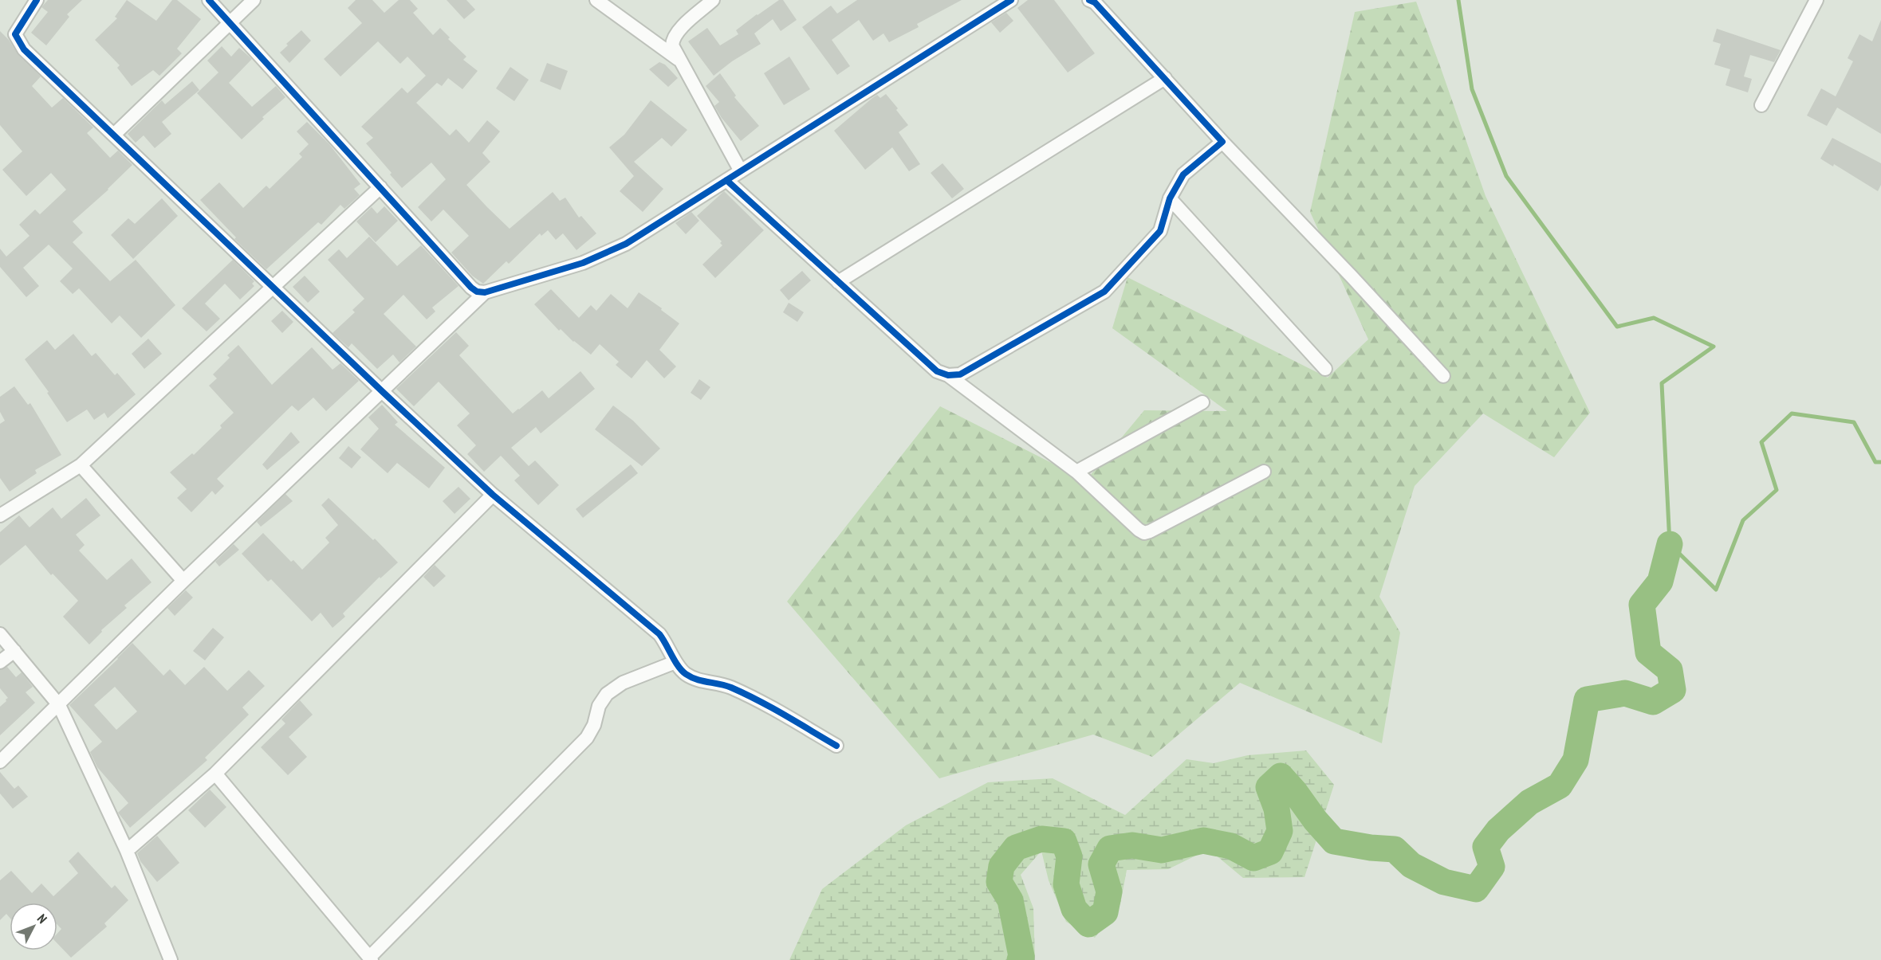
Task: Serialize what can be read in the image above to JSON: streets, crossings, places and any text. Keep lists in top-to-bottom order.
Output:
{
  "north": "top right"
}
